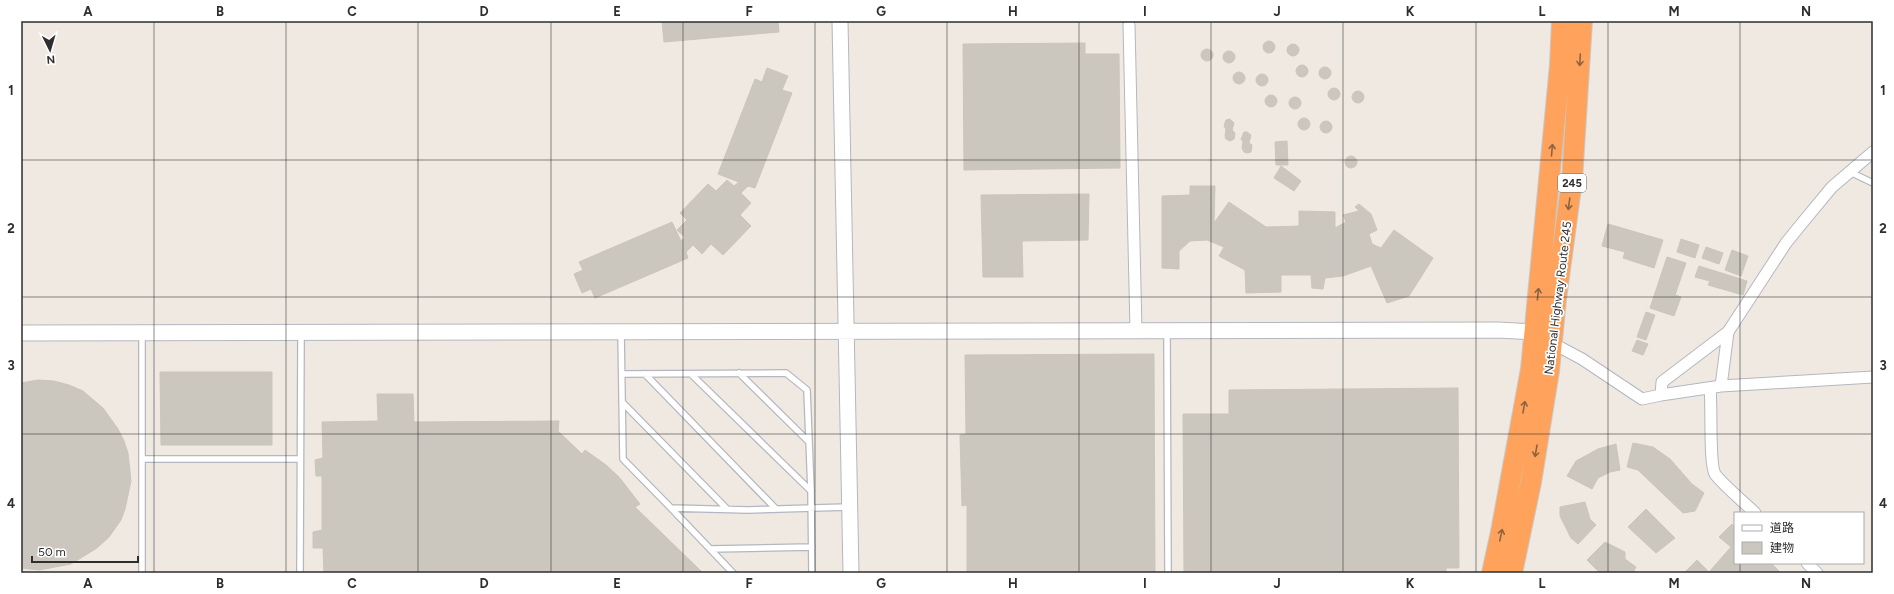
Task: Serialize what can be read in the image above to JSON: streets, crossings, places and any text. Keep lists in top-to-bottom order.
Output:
{
  "streets": {
    "highway": ["245", "National Highway Route 245"]
  },
  "legend": ["道路", "建物"],
  "scale_bar": "50 m",
  "north": "bottom",
  "grid": {
    "columns": [
      "A",
      "B",
      "C",
      "D",
      "E",
      "F",
      "G",
      "H",
      "I",
      "J",
      "K",
      "L",
      "M",
      "N"
    ],
    "rows": [
      "1",
      "2",
      "3",
      "4"
    ]
  }
}
